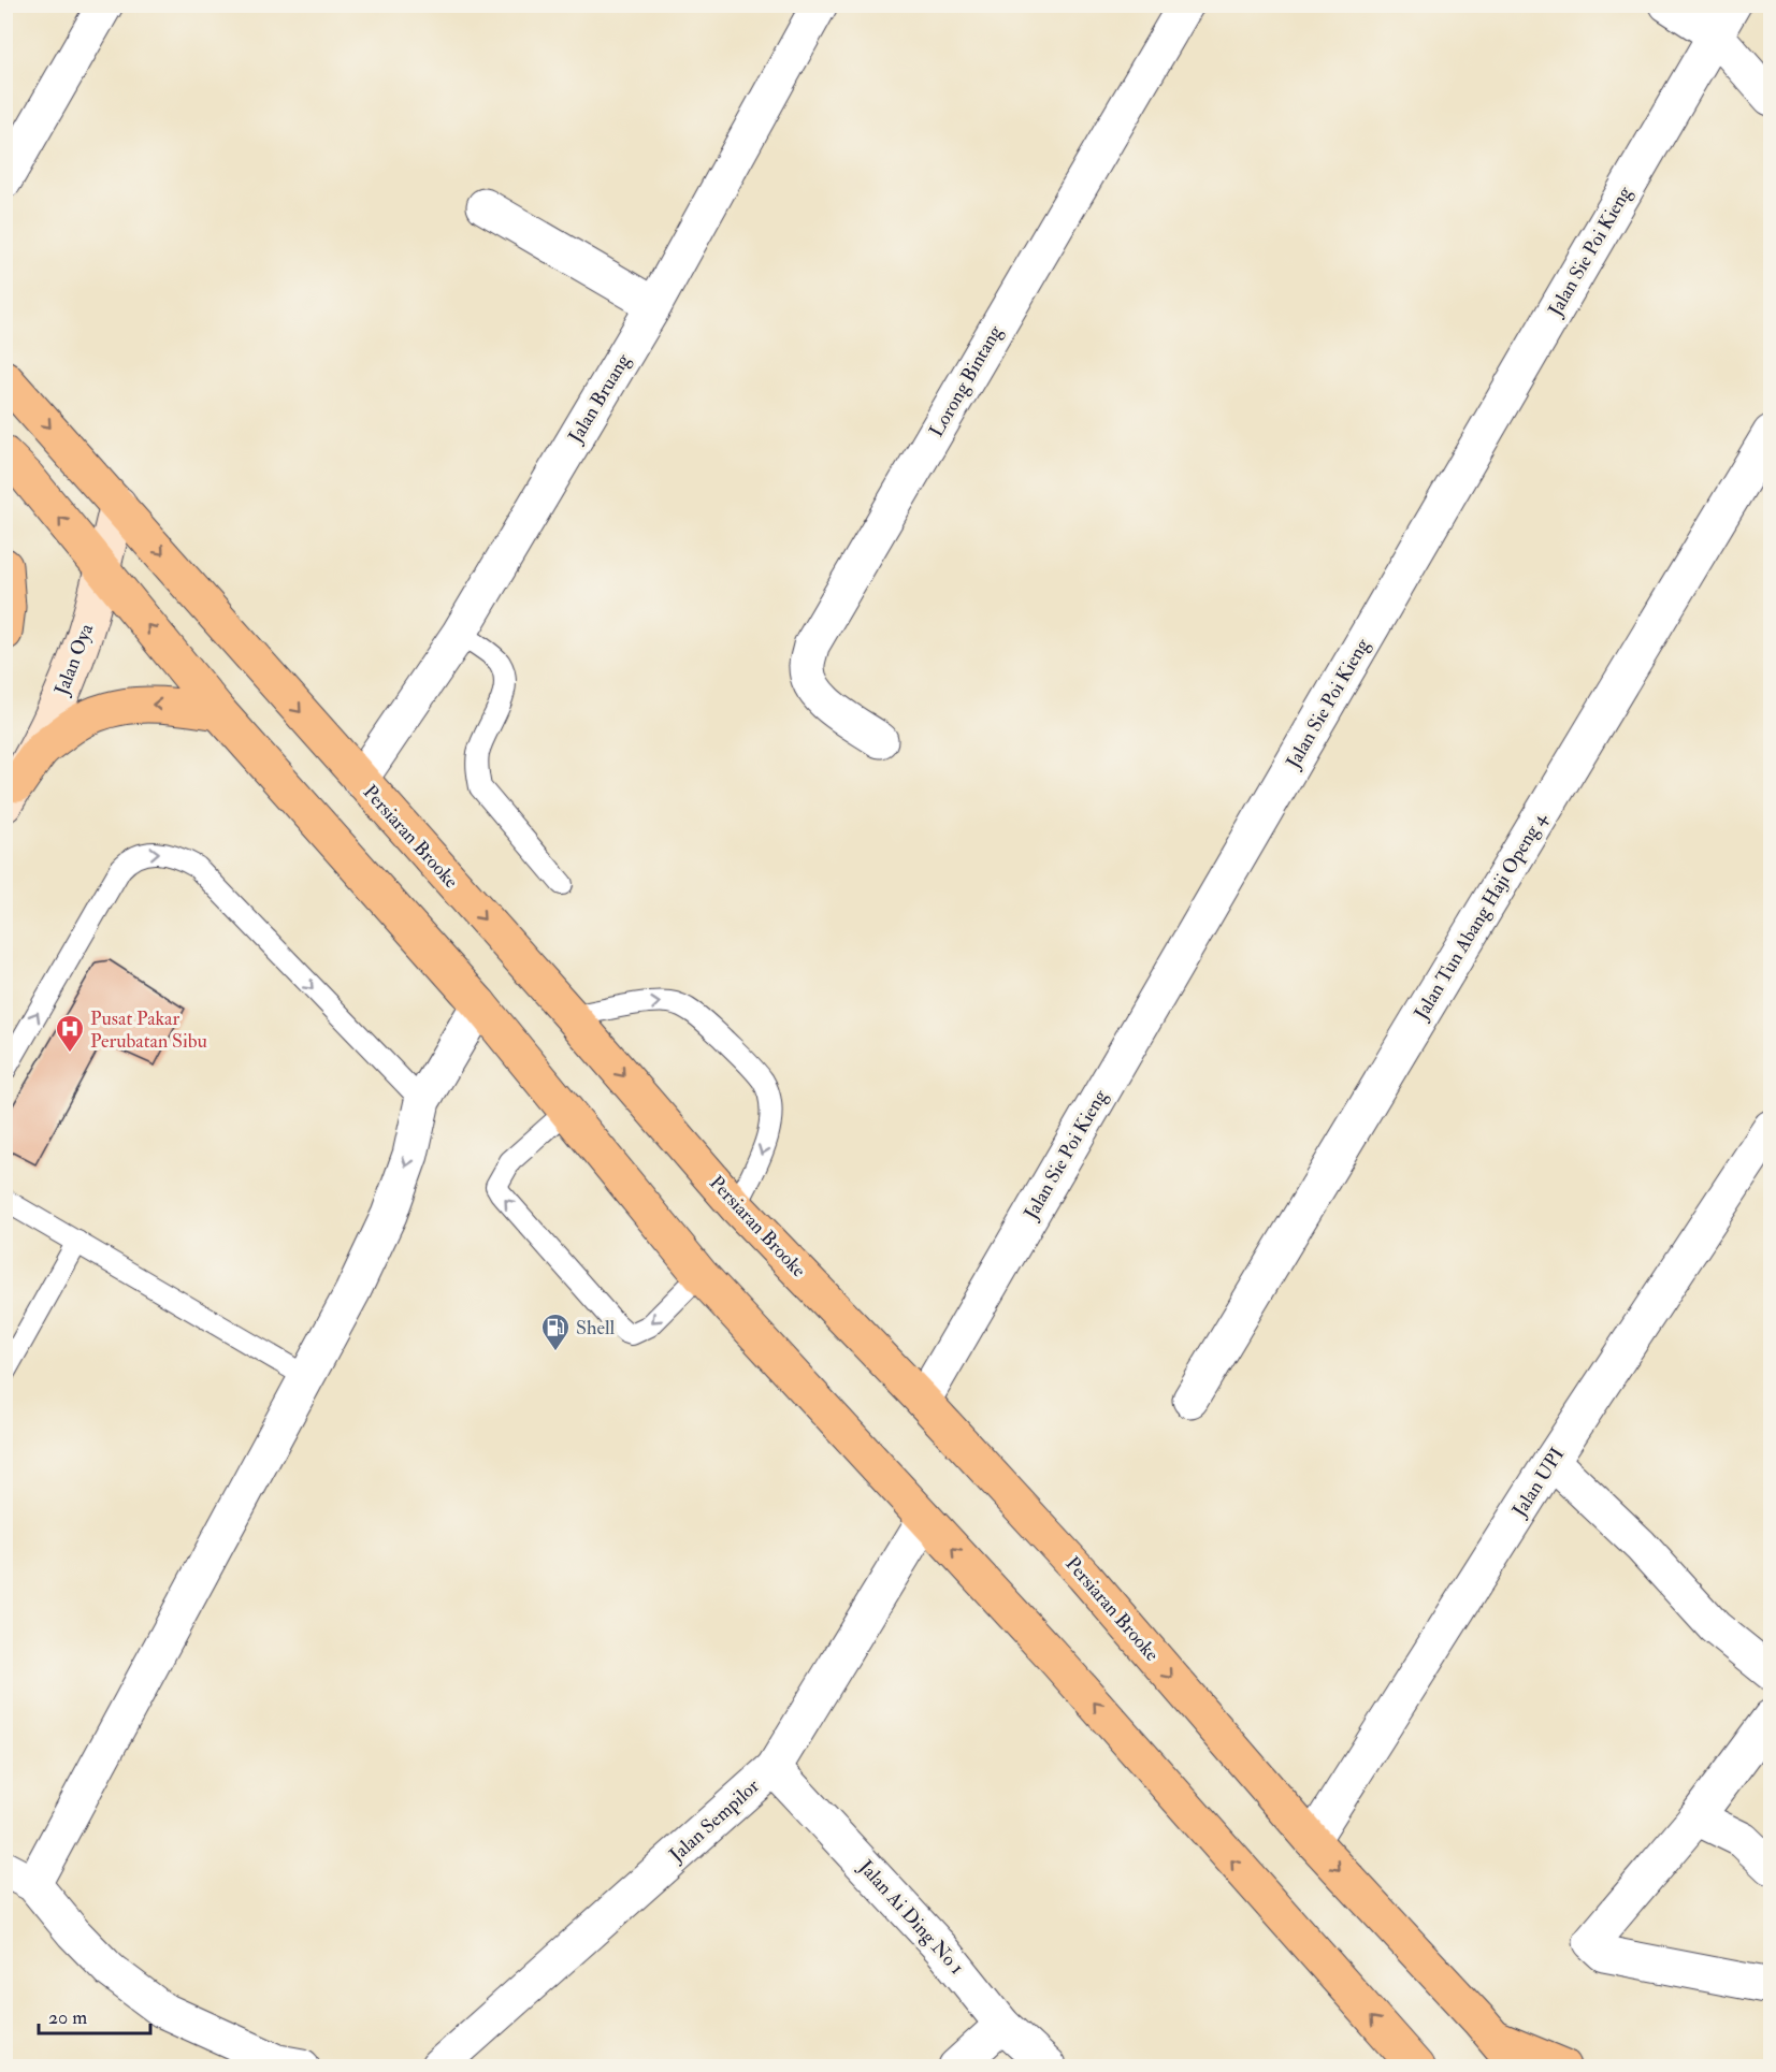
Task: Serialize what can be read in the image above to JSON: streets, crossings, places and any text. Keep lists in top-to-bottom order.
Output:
{
  "streets": {
    "main road": ["Jalan Oya", "Persiaran Brooke"],
    "street": [
      "Jalan Sie Poi Kieng",
      "Lorong Bintang",
      "Jalan Bruang",
      "Jalan Tun Abang Haji Openg 4",
      "Jalan UPI",
      "Jalan Sempilor",
      "Jalan Ai Ding No 1"
    ]
  },
  "crossings": [
    ["Jalan Sie Poi Kieng", "Persiaran Brooke"],
    ["Jalan Bruang", "Persiaran Brooke"],
    ["Jalan Oya", "Persiaran Brooke"],
    ["Persiaran Brooke", "Jalan UPI"],
    ["Jalan Sempilor", "Jalan Ai Ding No 1"]
  ],
  "places": {
    "hospital": ["Pusat Pakar Perubatan Sibu"],
    "fuel station": ["Shell"]
  },
  "scale_bar": "20 m"
}
